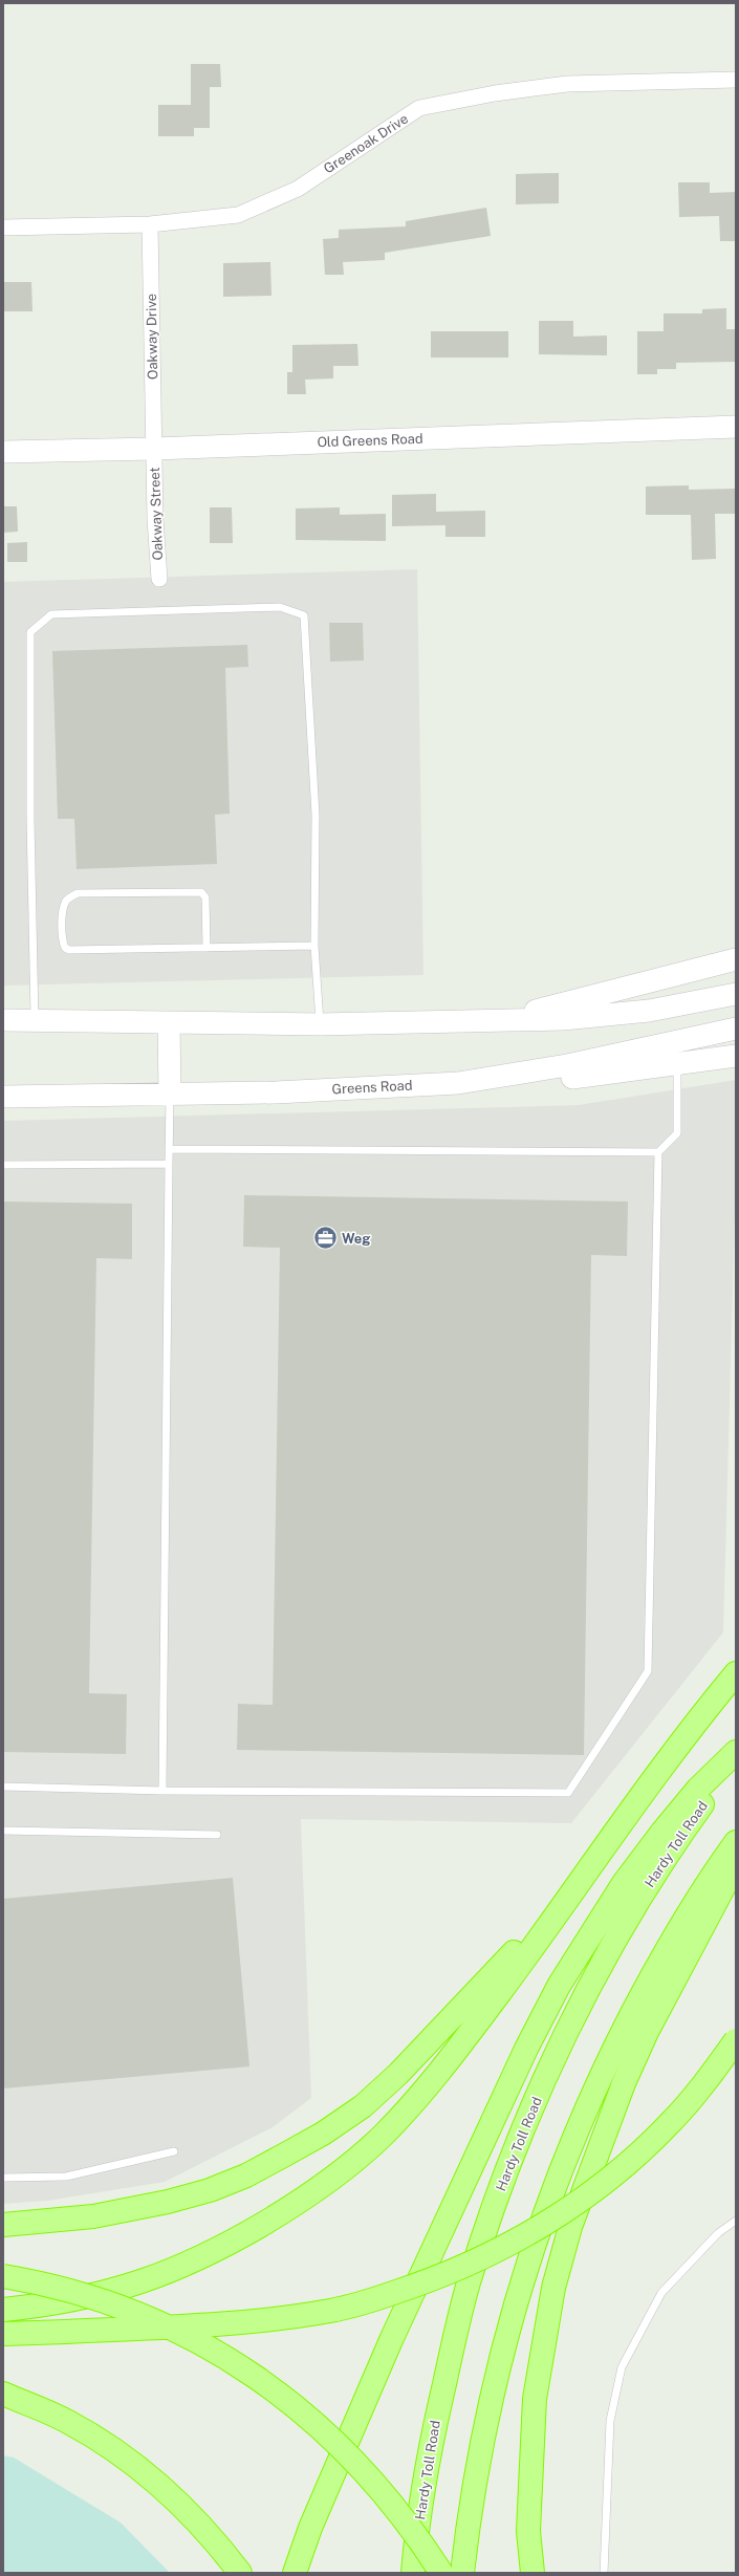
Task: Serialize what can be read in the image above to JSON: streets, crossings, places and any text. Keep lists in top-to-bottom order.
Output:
{
  "streets": {
    "highway": ["Hardy Toll Road"],
    "main road": ["Old Greens Road", "Greens Road"],
    "street": ["Greenoak Drive", "Oakway Drive", "Oakway Street"]
  },
  "crossings": [
    ["Greenoak Drive", "Oakway Drive"],
    ["Oakway Drive", "Old Greens Road"],
    ["Oakway Drive", "Oakway Street"],
    ["Old Greens Road", "Oakway Street"]
  ],
  "places": {
    "office": ["Weg"]
  }
}
